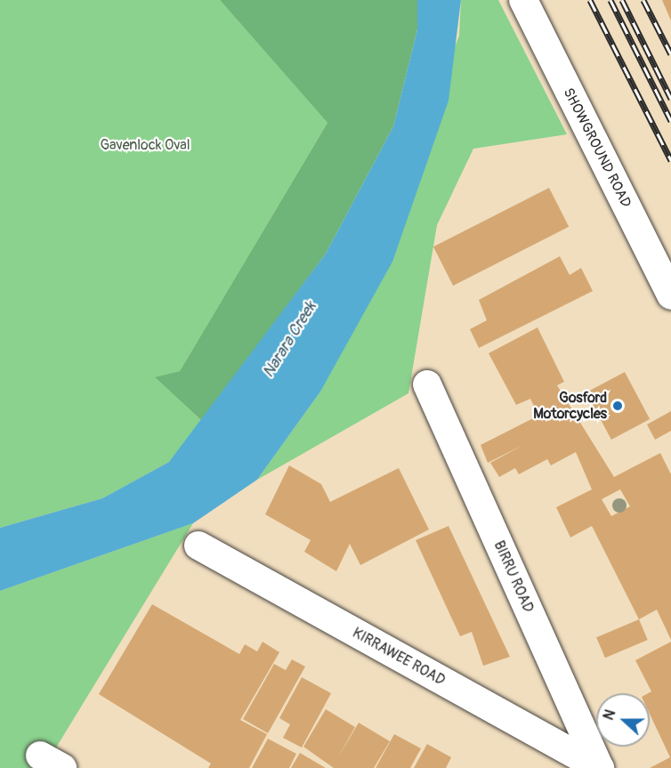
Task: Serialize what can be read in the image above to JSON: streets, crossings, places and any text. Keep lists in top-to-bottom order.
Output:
{
  "streets": {
    "street": ["SHOWGROUND ROAD", "BIRRU ROAD", "KIRRAWEE ROAD"]
  },
  "crossings": [
    ["BIRRU ROAD", "KIRRAWEE ROAD"]
  ],
  "water": ["Narara Creek"],
  "parks": ["Gavenlock Oval"],
  "places": ["Gosford Motorcycles"],
  "north": "left"
}
